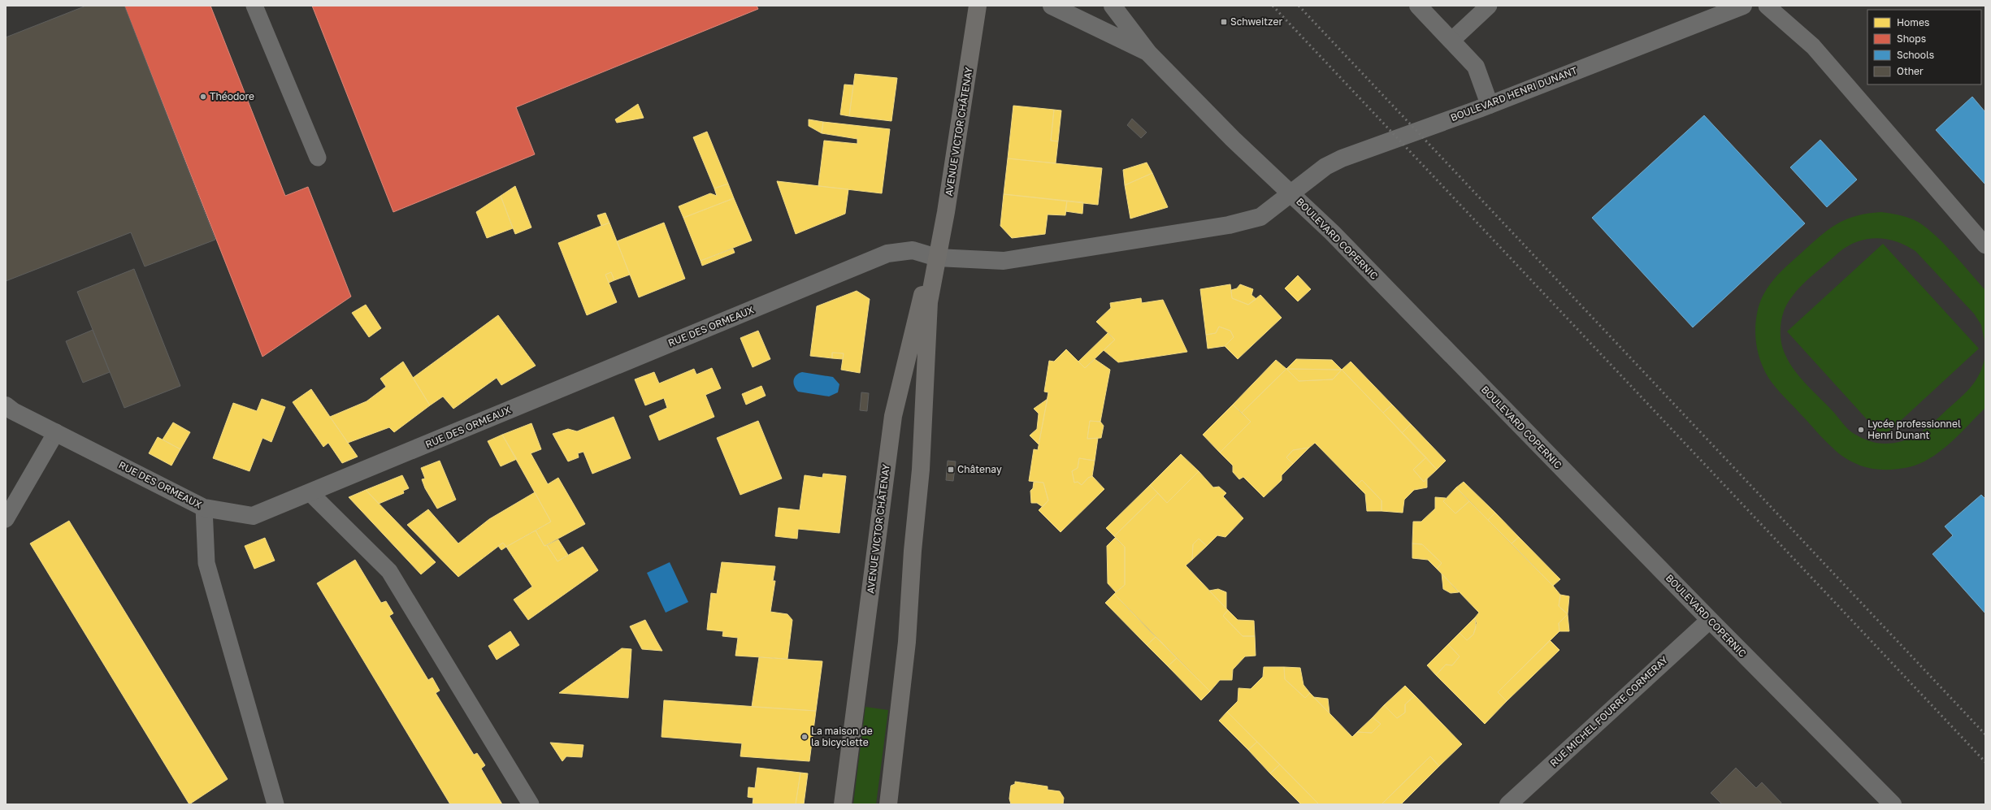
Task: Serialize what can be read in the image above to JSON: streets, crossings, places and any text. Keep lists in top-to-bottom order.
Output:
{
  "streets": {
    "main road": ["AVENUE VICTOR CHÂTENAY"],
    "street": [
      "BOULEVARD HENRI DUNANT",
      "BOULEVARD COPERNIC",
      "RUE DES ORMEAUX",
      "RUE MICHEL FOURRE CORMERAY"
    ]
  },
  "crossings": [
    ["BOULEVARD HENRI DUNANT", "BOULEVARD COPERNIC"],
    ["BOULEVARD HENRI DUNANT", "RUE DES ORMEAUX"],
    ["AVENUE VICTOR CHÂTENAY", "RUE DES ORMEAUX"],
    ["BOULEVARD COPERNIC", "RUE DES ORMEAUX"],
    ["BOULEVARD COPERNIC", "RUE MICHEL FOURRE CORMERAY"]
  ],
  "places": {
    "transit": ["Schweitzer", "Châtenay"],
    "other": ["Théodore", "Lycée professionnel Henri Dunant", "La maison de la bicyclette"]
  },
  "legend": [
    "Homes",
    "Shops",
    "Schools",
    "Other"
  ]
}
